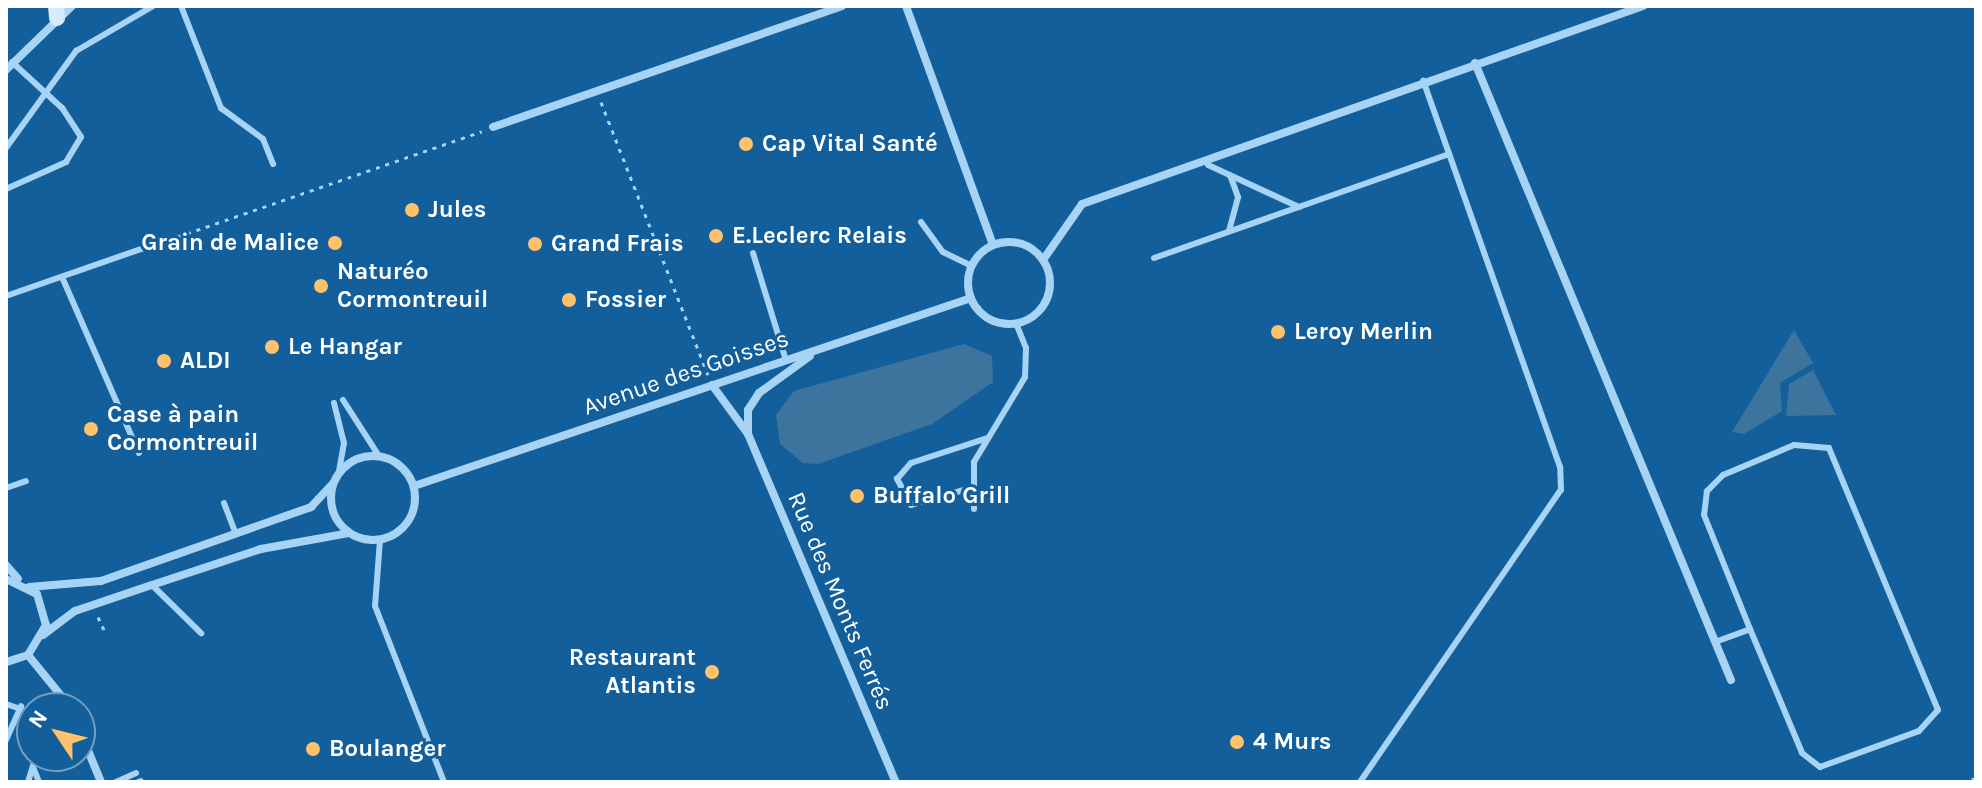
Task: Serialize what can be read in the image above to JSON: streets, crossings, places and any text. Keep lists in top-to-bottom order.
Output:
{
  "streets": {
    "street": ["Avenue des Goisses", "Rue des Monts Ferrés"]
  },
  "crossings": [
    ["Avenue des Goisses", "Rue des Monts Ferrés"]
  ],
  "places": [
    "Cap Vital Santé",
    "Jules",
    "E.Leclerc Relais",
    "Grain de Malice",
    "Grand Frais",
    "Naturéo Cormontreuil",
    "Fossier",
    "Leroy Merlin",
    "Le Hangar",
    "ALDI",
    "Case à pain Cormontreuil",
    "Buffalo Grill",
    "Restaurant Atlantis",
    "4 Murs",
    "Boulanger"
  ],
  "north": "top left"
}
